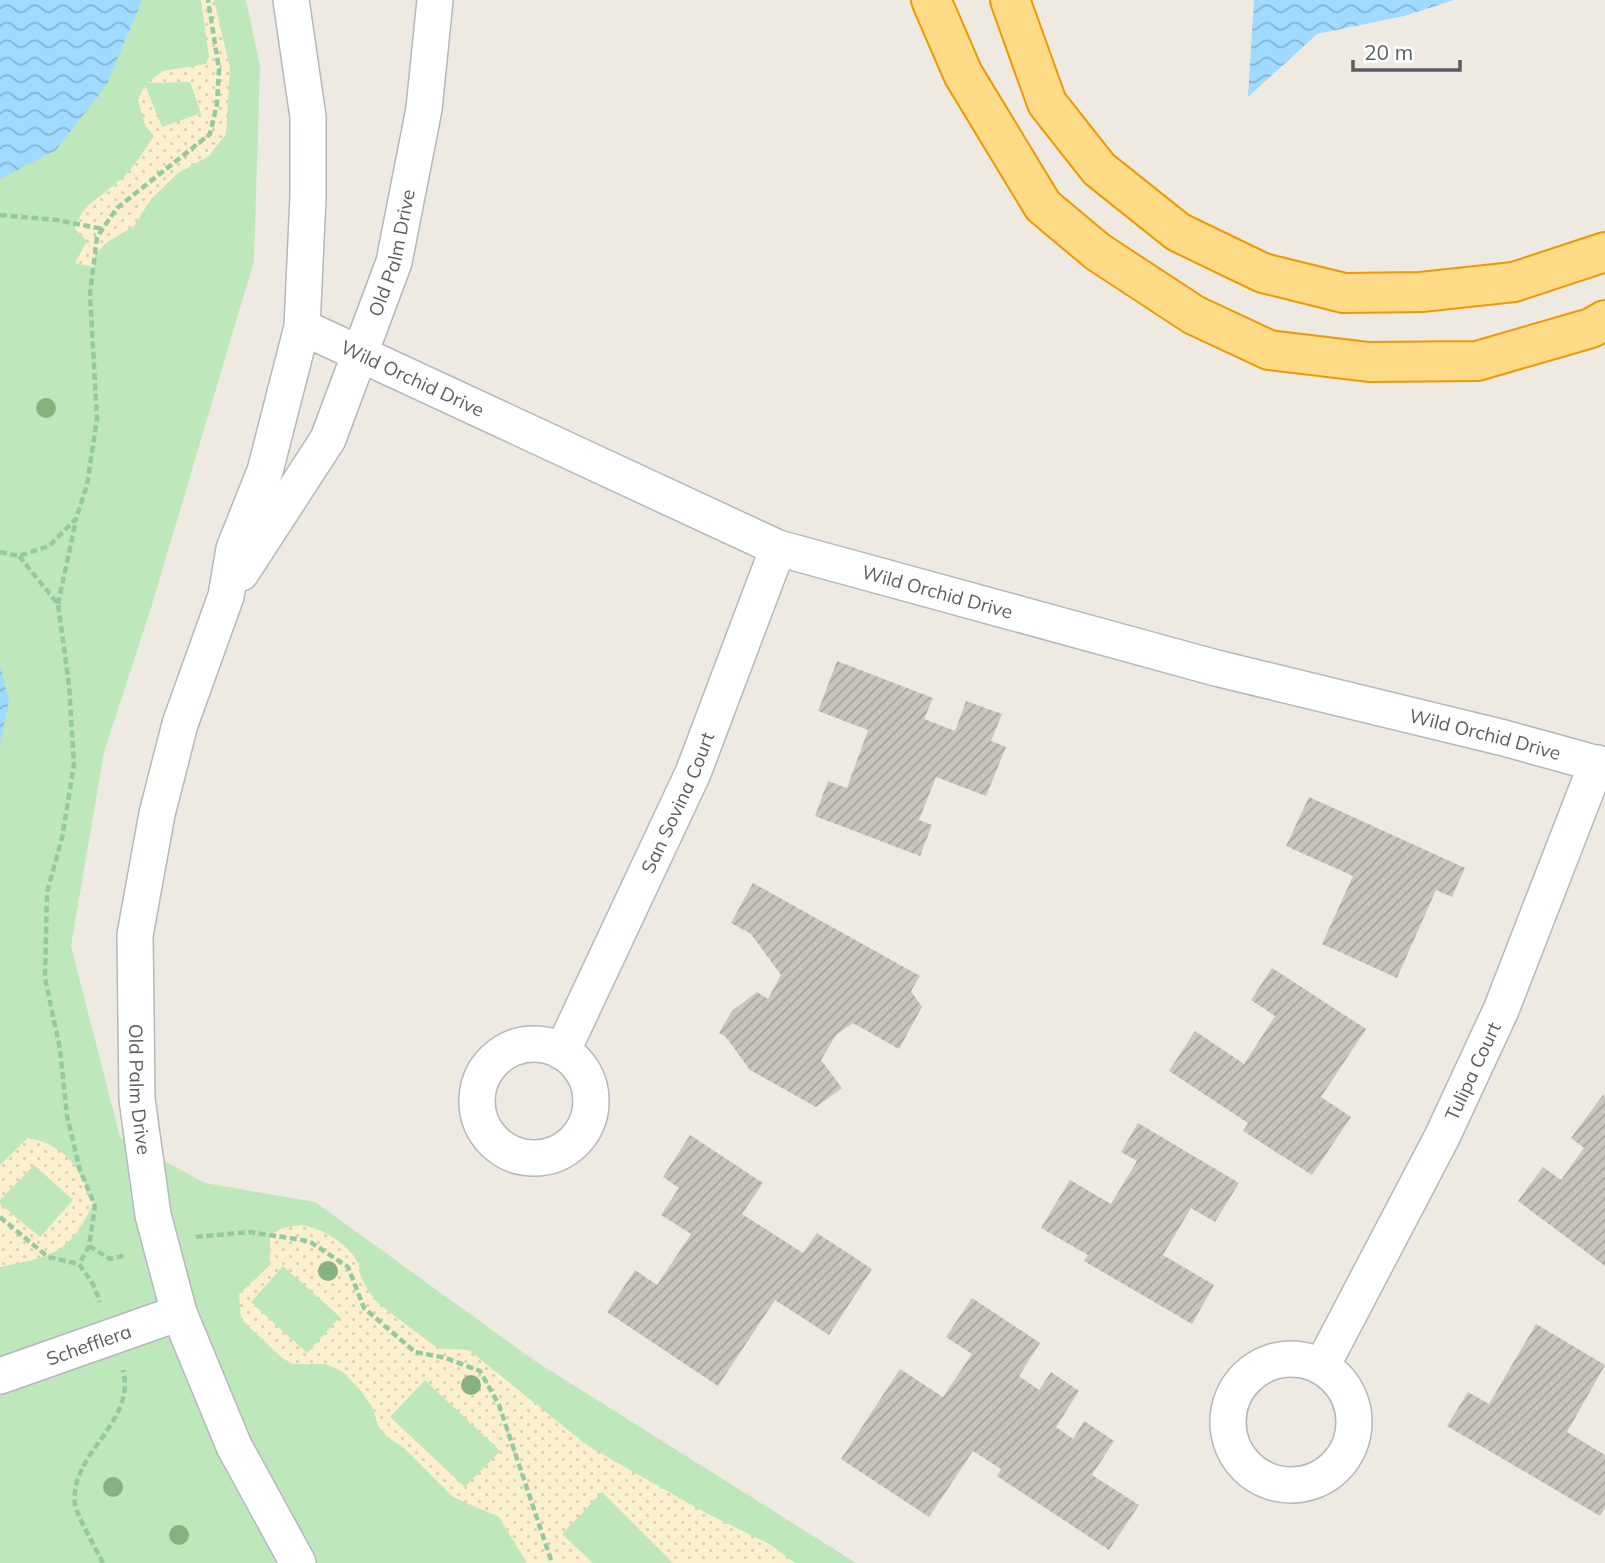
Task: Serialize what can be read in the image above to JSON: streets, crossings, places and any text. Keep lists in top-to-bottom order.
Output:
{
  "streets": {
    "street": [
      "Old Palm Drive",
      "Wild Orchid Drive",
      "San Sovina Court",
      "Tulipa Court",
      "Schefflera"
    ]
  },
  "crossings": [
    ["Old Palm Drive", "Wild Orchid Drive"],
    ["Old Palm Drive", "Schefflera"],
    ["Wild Orchid Drive", "San Sovina Court"],
    ["Wild Orchid Drive", "Tulipa Court"]
  ],
  "scale_bar": "20 m"
}
